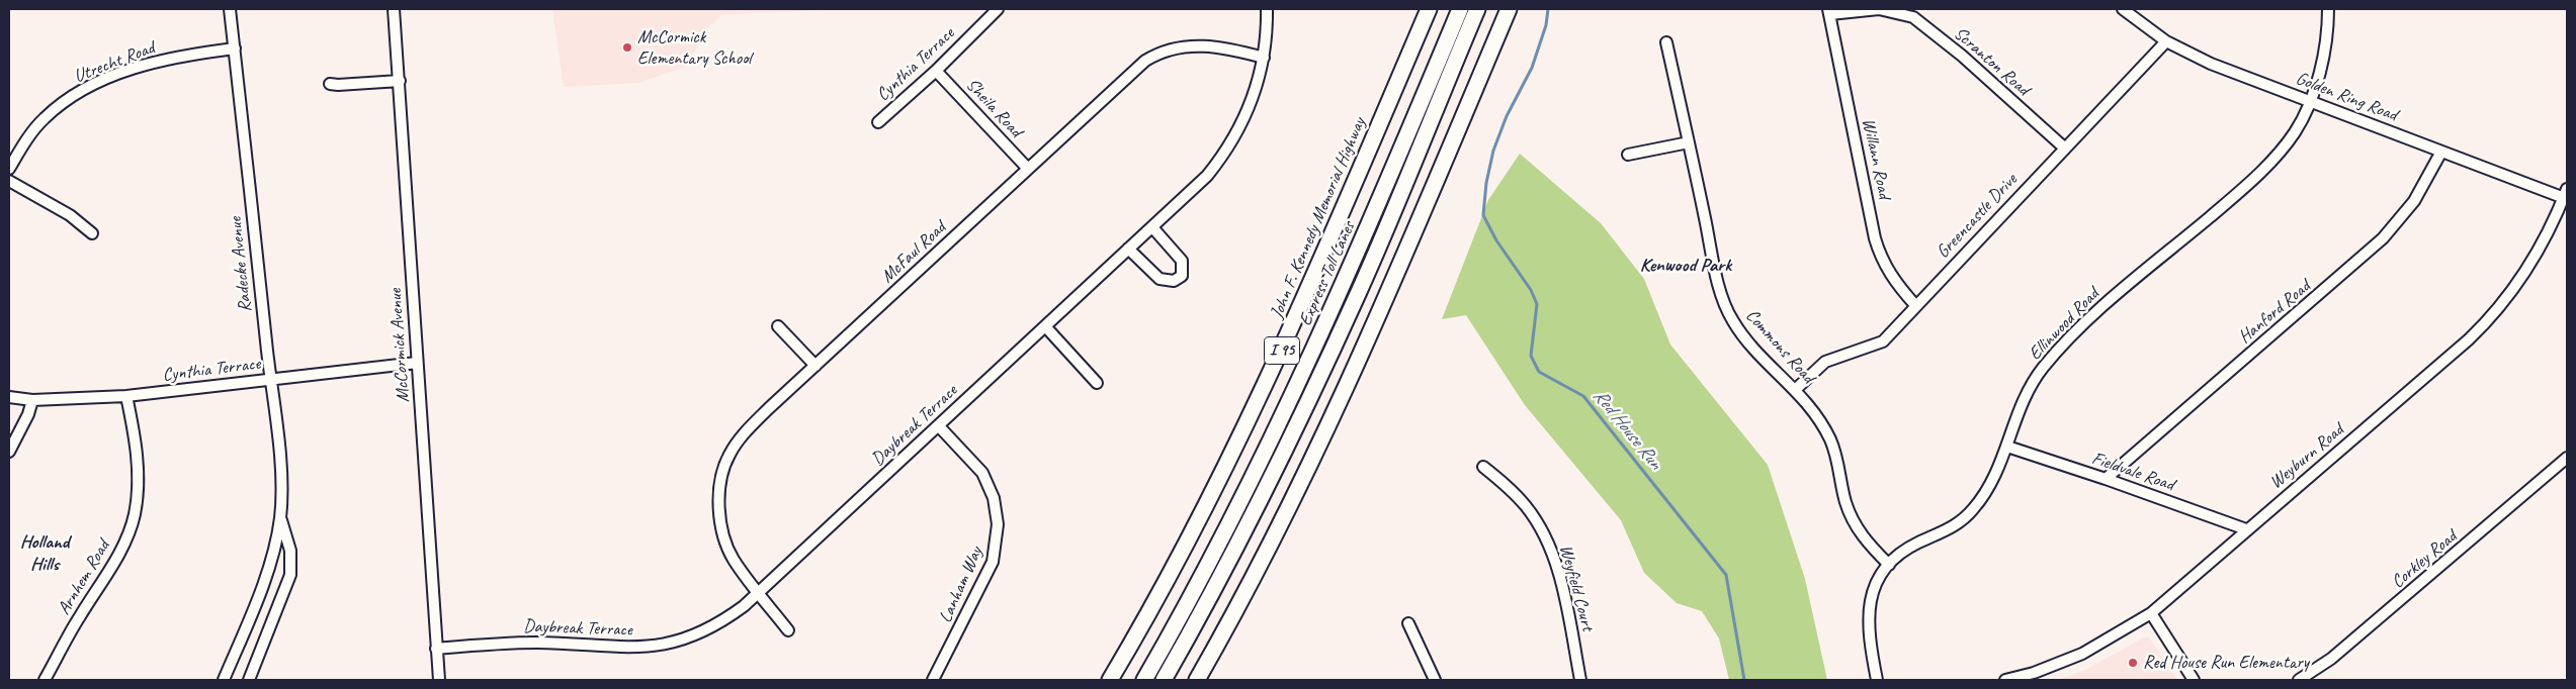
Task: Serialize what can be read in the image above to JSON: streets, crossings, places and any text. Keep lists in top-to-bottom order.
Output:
{
  "streets": {
    "highway": ["John F. Kennedy Memorial Highway", "Express Toll Lanes", "I 95"],
    "street": [
      "Scranton Road",
      "Utrecht Road",
      "Cynthia Terrace",
      "Golden Ring Road",
      "Sheila Road",
      "Willann Road",
      "Greencastle Drive",
      "McFaul Road",
      "Radecke Avenue",
      "Hanford Road",
      "Ellinwood Road",
      "McCormick Avenue",
      "Commons Road",
      "Daybreak Terrace",
      "Weyburn Road",
      "Fieldvale Road",
      "Corkley Road",
      "Arnhem Road",
      "Lanham Way",
      "Weyfield Court"
    ]
  },
  "crossings": [
    ["Scranton Road", "Willann Road"],
    ["Scranton Road", "Greencastle Drive"],
    ["Utrecht Road", "Radecke Avenue"],
    ["Cynthia Terrace", "Sheila Road"],
    ["Cynthia Terrace", "Radecke Avenue"],
    ["Cynthia Terrace", "McCormick Avenue"],
    ["Cynthia Terrace", "Arnhem Road"],
    ["Golden Ring Road", "Greencastle Drive"],
    ["Golden Ring Road", "Hanford Road"],
    ["Golden Ring Road", "Ellinwood Road"],
    ["Golden Ring Road", "Weyburn Road"],
    ["Sheila Road", "McFaul Road"],
    ["Willann Road", "Greencastle Drive"],
    ["Greencastle Drive", "Commons Road"],
    ["McFaul Road", "Daybreak Terrace"],
    ["Hanford Road", "Fieldvale Road"],
    ["Ellinwood Road", "Commons Road"],
    ["Ellinwood Road", "Fieldvale Road"],
    ["McCormick Avenue", "Daybreak Terrace"],
    ["Daybreak Terrace", "Lanham Way"],
    ["Weyburn Road", "Fieldvale Road"]
  ],
  "districts": ["Kenwood Park", "Holland Hills"],
  "water": ["Red House Run"],
  "places": ["McCormick Elementary School", "Red House Run Elementary"]
}
